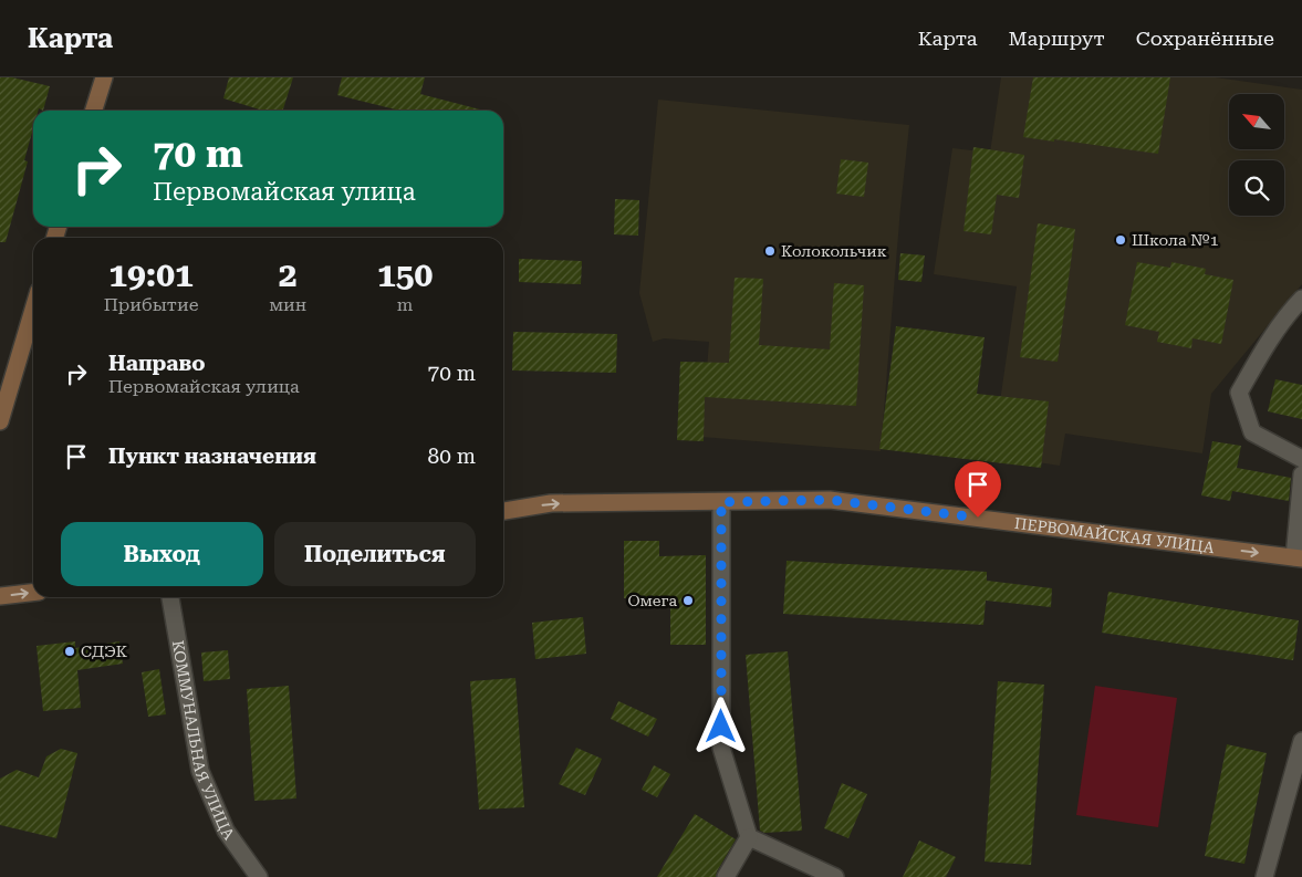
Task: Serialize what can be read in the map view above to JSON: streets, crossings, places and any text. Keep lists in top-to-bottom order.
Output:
{
  "streets": {
    "street": ["ПЕРВОМАЙСКАЯ УЛИЦА", "КОММУНАЛЬНАЯ УЛИЦА"]
  },
  "one_way": ["ПЕРВОМАЙСКАЯ УЛИЦА"],
  "places": [
    "Школа №1",
    "Колокольчик",
    "Омега",
    "СДЭК"
  ],
  "north": "top left",
  "page": {
    "header": "Карта",
    "nav": ["Карта", "Маршрут", "Сохранённые"],
    "turn": ["70 m", "Первомайская улица"],
    "eta": [
      "19:01",
      "Прибытие",
      "2",
      "мин",
      "150",
      "m"
    ],
    "list": [
      {
        "name": "Направо",
        "note": "Первомайская улица",
        "value": "70 m"
      },
      {
        "name": "Пункт назначения",
        "value": "80 m"
      }
    ],
    "buttons": ["Выход", "Поделиться"]
  }
}
